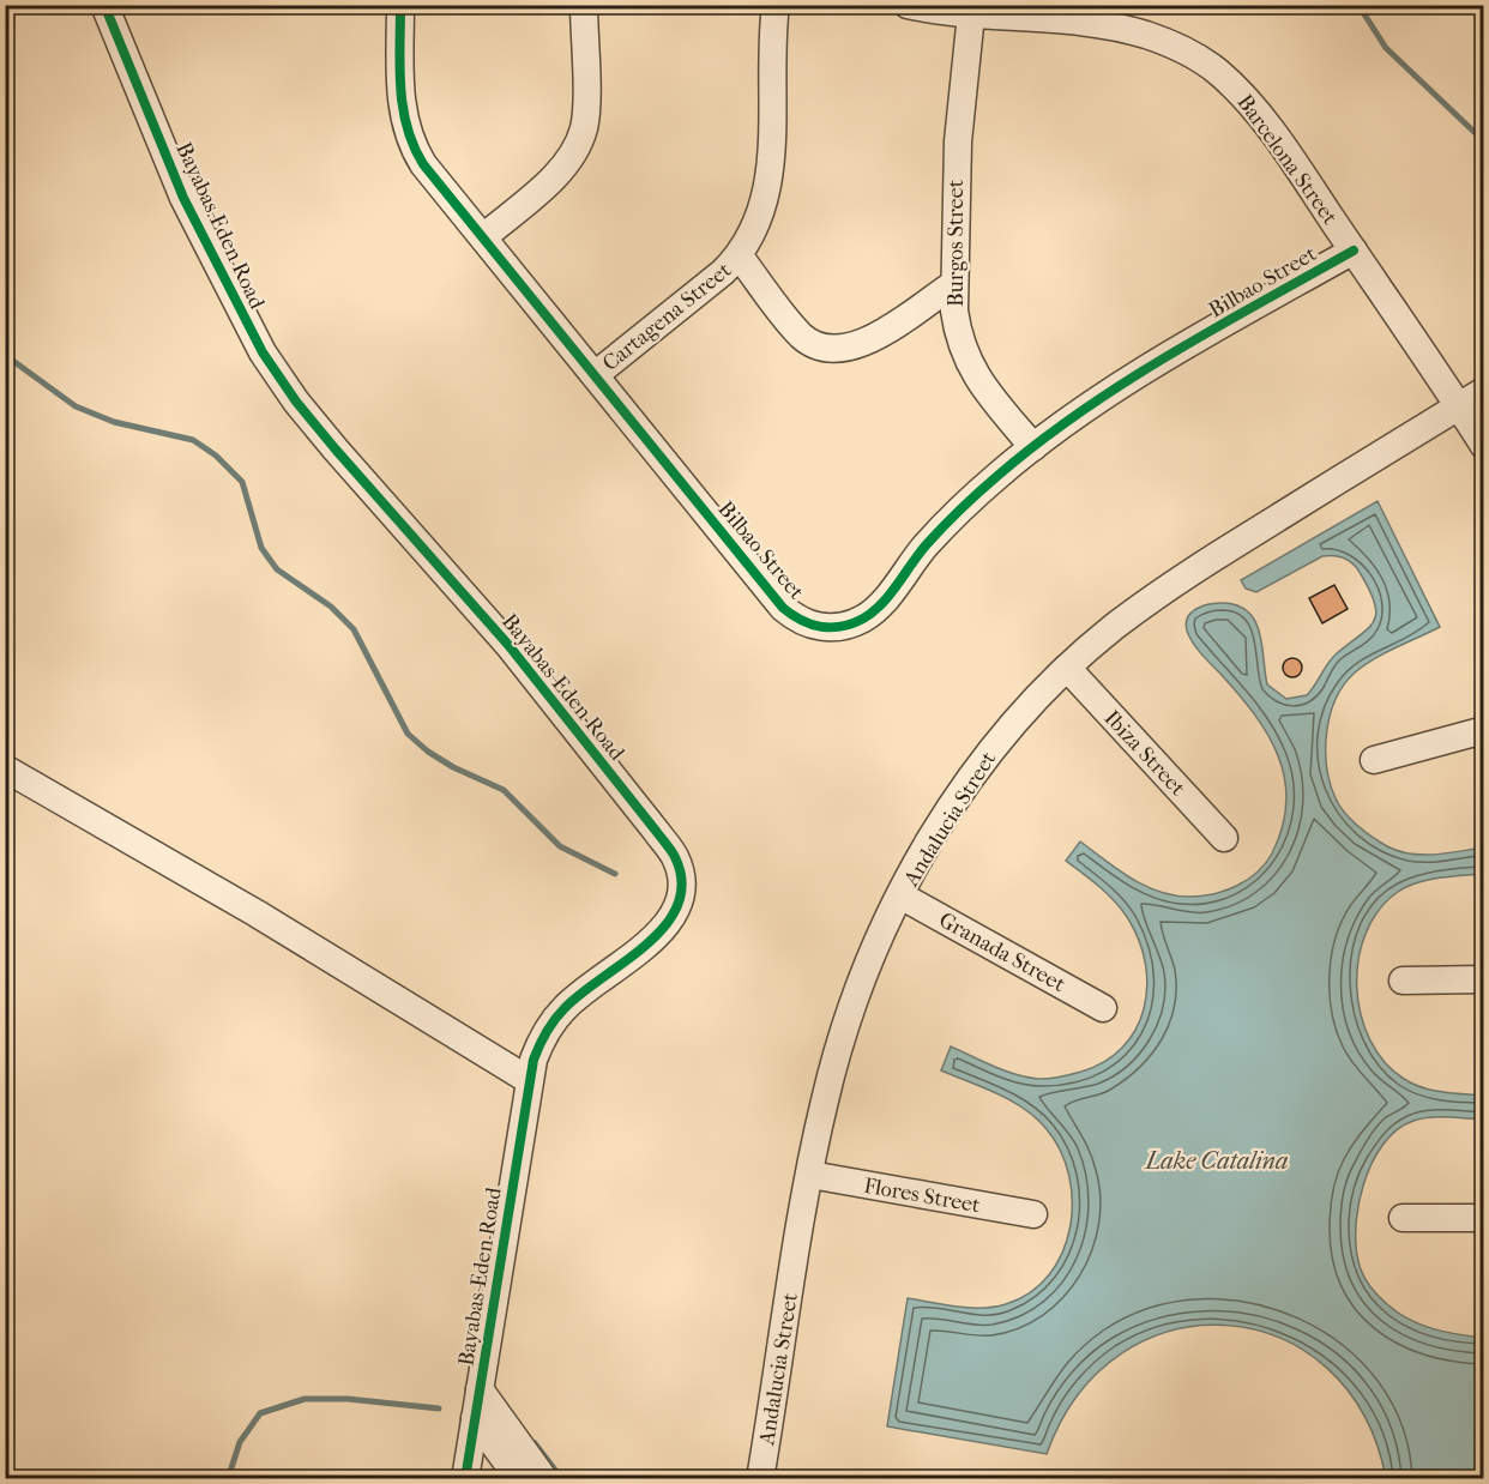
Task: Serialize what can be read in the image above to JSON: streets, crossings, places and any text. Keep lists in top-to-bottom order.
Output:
{
  "streets": {
    "street": [
      "Barcelona Street",
      "Bayabas-Eden Road",
      "Burgos Street",
      "Bilbao Street",
      "Cartagena Street",
      "Ibiza Street",
      "Andalucia Street",
      "Granada Street",
      "Flores Street"
    ]
  },
  "crossings": [
    ["Barcelona Street", "Burgos Street"],
    ["Barcelona Street", "Bilbao Street"],
    ["Barcelona Street", "Andalucia Street"],
    ["Burgos Street", "Bilbao Street"],
    ["Bilbao Street", "Cartagena Street"],
    ["Ibiza Street", "Andalucia Street"],
    ["Andalucia Street", "Granada Street"],
    ["Andalucia Street", "Flores Street"]
  ],
  "water": ["Lake Catalina"]
}
